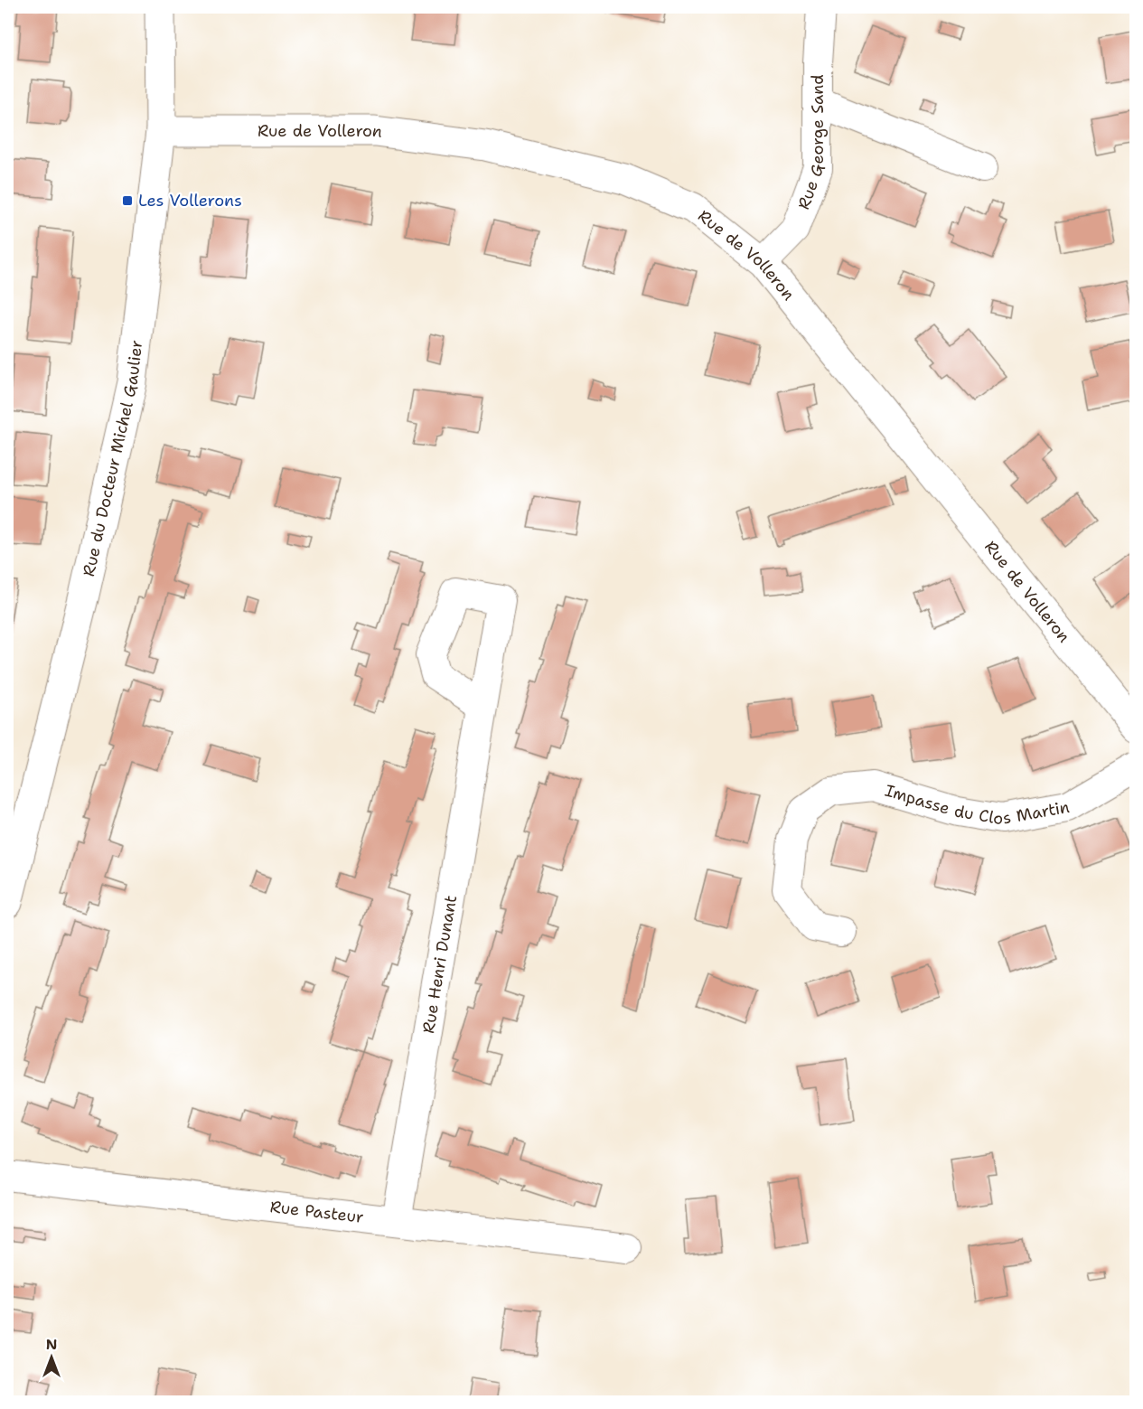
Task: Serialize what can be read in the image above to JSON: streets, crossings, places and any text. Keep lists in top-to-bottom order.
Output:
{
  "streets": {
    "street": [
      "Rue de Volleron",
      "Rue George Sand",
      "Rue du Docteur Michel Gaulier",
      "Impasse du Clos Martin",
      "Rue Henri Dunant",
      "Rue Pasteur"
    ]
  },
  "crossings": [
    ["Rue de Volleron", "Rue George Sand"],
    ["Rue de Volleron", "Rue du Docteur Michel Gaulier"],
    ["Rue Henri Dunant", "Rue Pasteur"]
  ],
  "places": {
    "transit": ["Les Vollerons"]
  },
  "north": "top"
}
